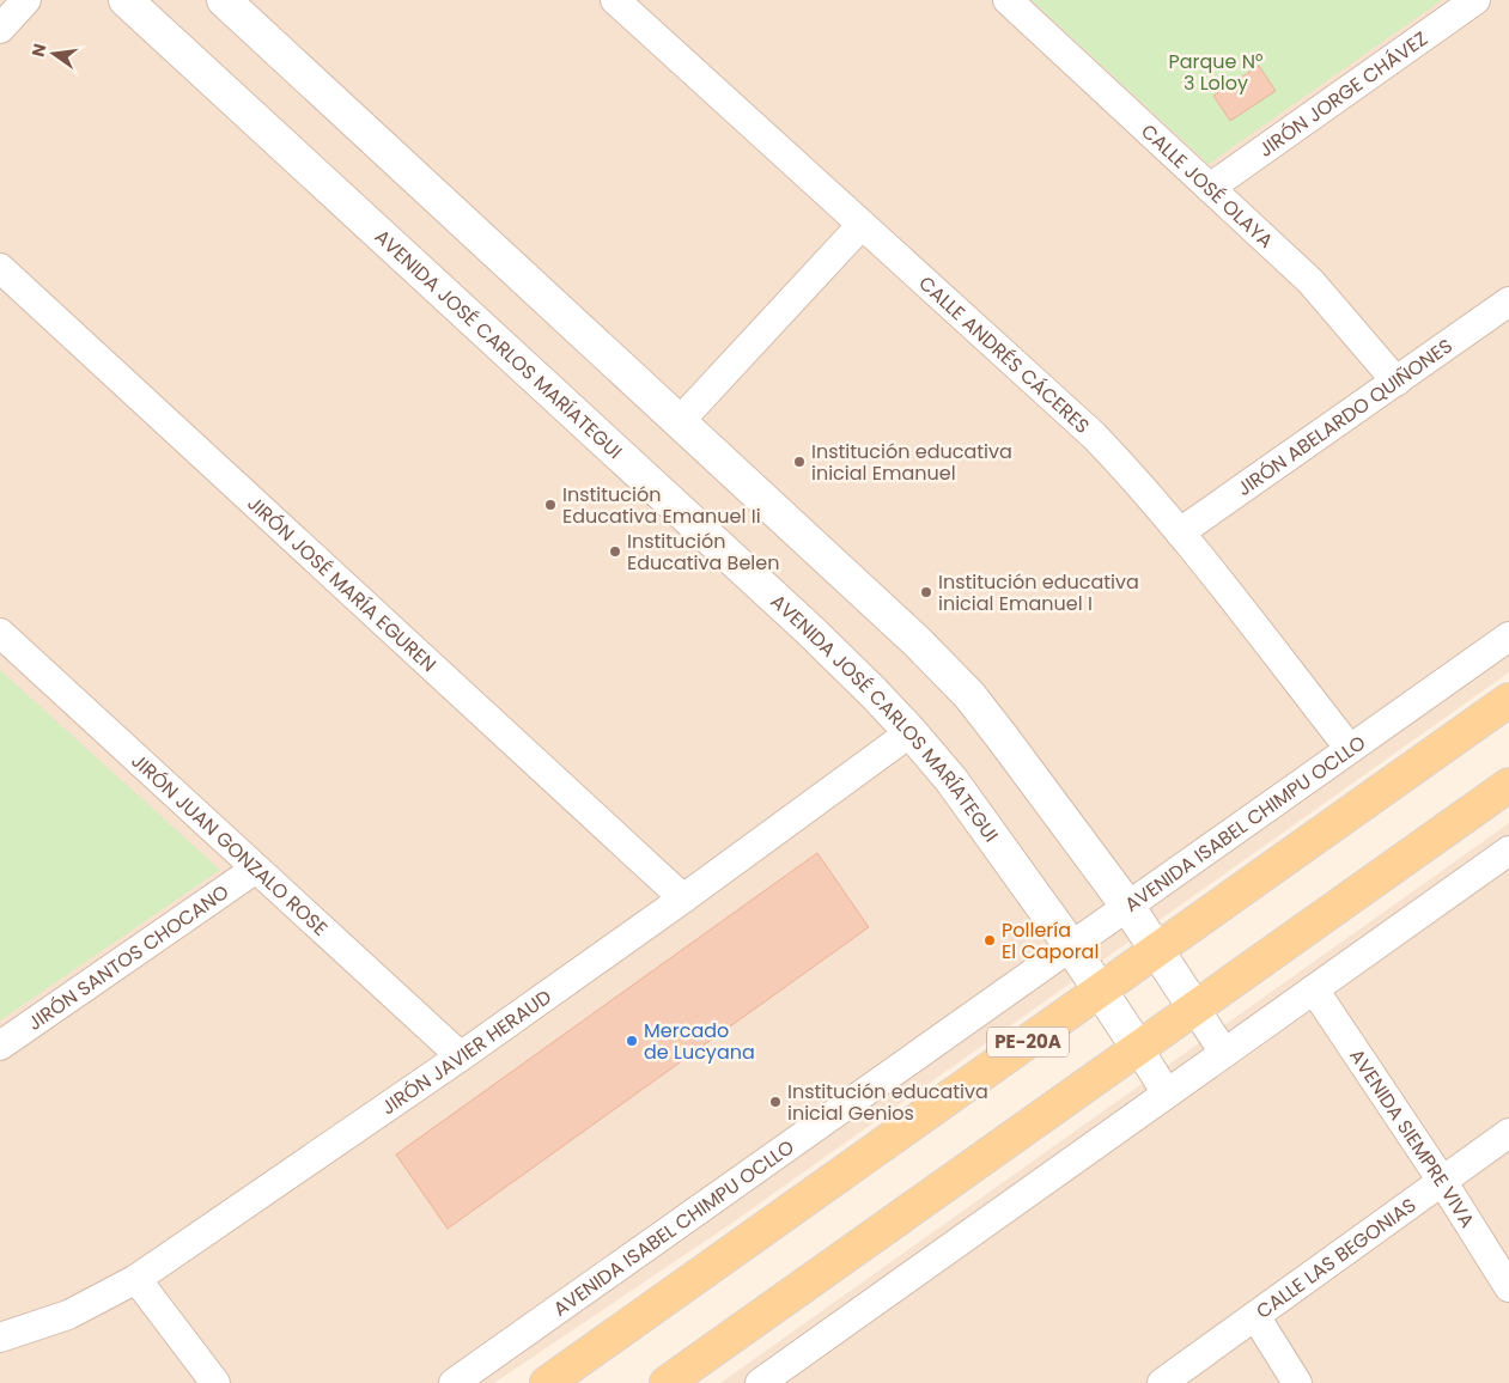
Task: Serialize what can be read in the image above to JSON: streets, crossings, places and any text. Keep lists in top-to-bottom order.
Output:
{
  "streets": {
    "main road": ["PE-20A"],
    "street": [
      "JIRÓN JORGE CHÁVEZ",
      "CALLE JOSÉ OLAYA",
      "AVENIDA JOSÉ CARLOS MARÍATEGUI",
      "CALLE ANDRÉS CÁCERES",
      "JIRÓN ABELARDO QUIÑONES",
      "JIRÓN JOSÉ MARÍA EGUREN",
      "AVENIDA ISABEL CHIMPU OCLLO",
      "JIRÓN JUAN GONZALO ROSE",
      "JIRÓN SANTOS CHOCANO",
      "JIRÓN JAVIER HERAUD",
      "AVENIDA SIEMPRE VIVA",
      "CALLE LAS BEGONIAS"
    ]
  },
  "crossings": [
    ["JIRÓN JORGE CHÁVEZ", "CALLE JOSÉ OLAYA"],
    ["CALLE JOSÉ OLAYA", "JIRÓN ABELARDO QUIÑONES"],
    ["AVENIDA JOSÉ CARLOS MARÍATEGUI", "AVENIDA ISABEL CHIMPU OCLLO"],
    ["AVENIDA JOSÉ CARLOS MARÍATEGUI", "PE-20A"],
    ["AVENIDA JOSÉ CARLOS MARÍATEGUI", "JIRÓN JAVIER HERAUD"],
    ["CALLE ANDRÉS CÁCERES", "JIRÓN ABELARDO QUIÑONES"],
    ["CALLE ANDRÉS CÁCERES", "AVENIDA ISABEL CHIMPU OCLLO"],
    ["JIRÓN JOSÉ MARÍA EGUREN", "JIRÓN JAVIER HERAUD"],
    ["JIRÓN JUAN GONZALO ROSE", "JIRÓN SANTOS CHOCANO"],
    ["JIRÓN JUAN GONZALO ROSE", "JIRÓN JAVIER HERAUD"],
    ["AVENIDA SIEMPRE VIVA", "CALLE LAS BEGONIAS"]
  ],
  "parks": ["Parque N° 3 Loloy"],
  "places": [
    "Institución educativa inicial Emanuel",
    "Institución Educativa Emanuel Ii",
    "Institución Educativa Belen",
    "Institución educativa inicial Emanuel I",
    "Pollería El Caporal",
    "Mercado de Lucyana",
    "Institución educativa inicial Genios"
  ],
  "north": "left"
}
